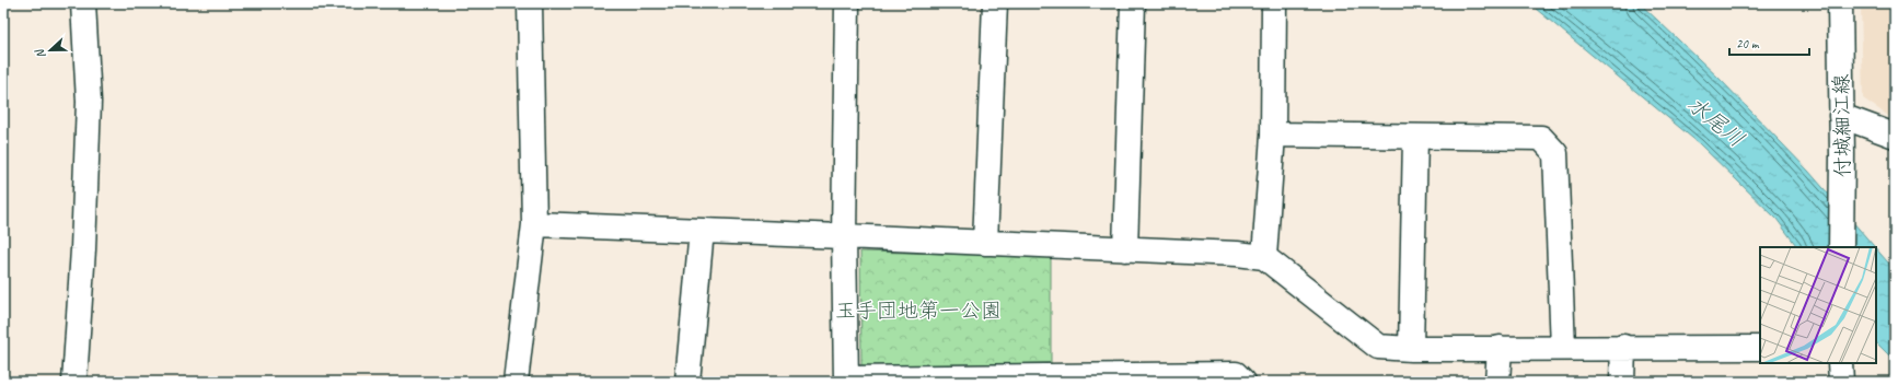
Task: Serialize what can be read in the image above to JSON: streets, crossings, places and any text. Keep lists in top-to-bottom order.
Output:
{
  "streets": {
    "street": ["付城細江線"]
  },
  "water": ["水尾川"],
  "parks": ["玉手団地第一公園"],
  "scale_bar": "20 m",
  "north": "left"
}
